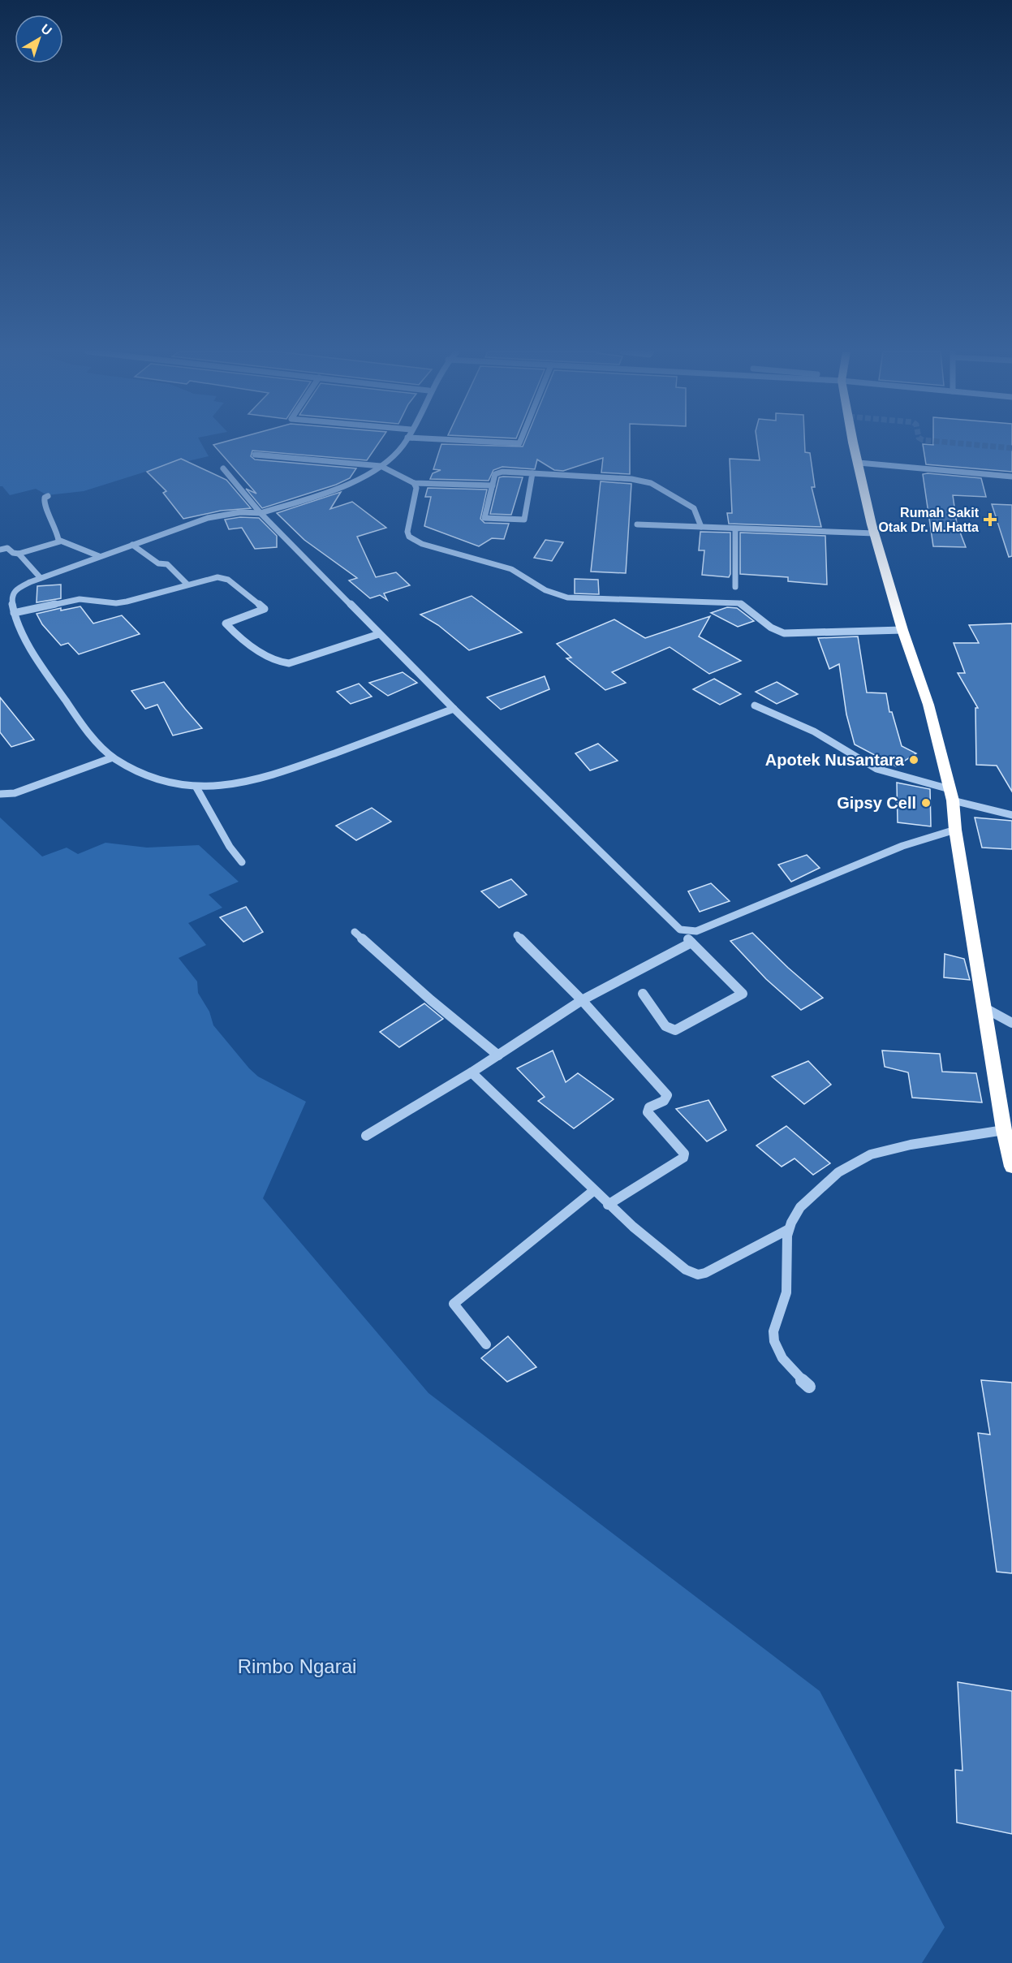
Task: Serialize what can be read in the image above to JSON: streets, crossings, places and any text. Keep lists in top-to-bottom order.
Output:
{
  "parks": ["Rimbo Ngarai"],
  "places": {
    "health": ["Rumah Sakit Otak Dr. M.Hatta"],
    "other": ["Apotek Nusantara", "Gipsy Cell"]
  },
  "north": "top right"
}
